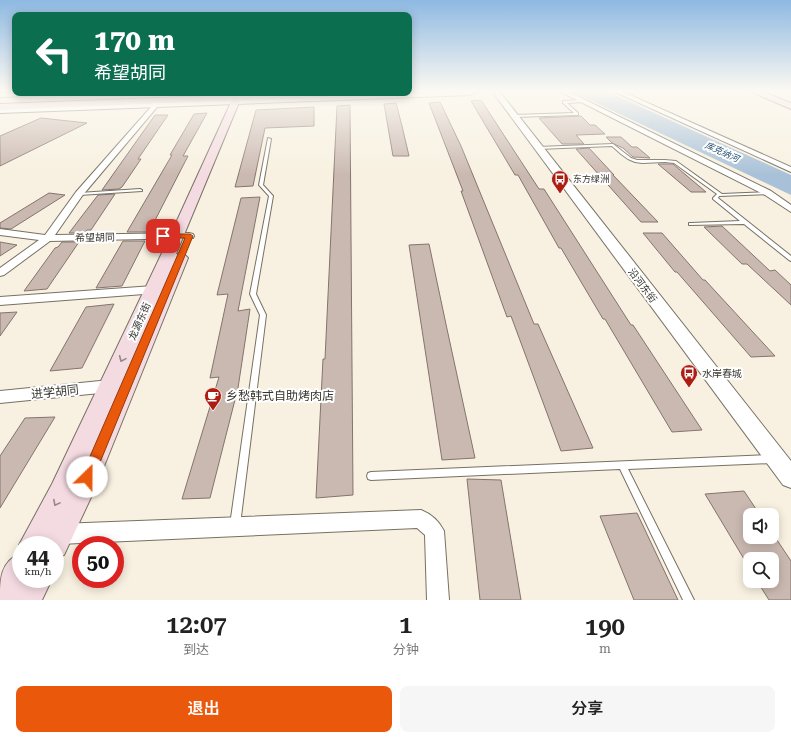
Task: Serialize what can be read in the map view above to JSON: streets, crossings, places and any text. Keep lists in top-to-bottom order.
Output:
{
  "streets": {
    "main road": ["龙源东街"],
    "street": ["希望胡同", "沿河东街", "进学胡同"]
  },
  "crossings": [
    ["希望胡同", "龙源东街"],
    ["龙源东街", "进学胡同"]
  ],
  "water": ["库克纳河"],
  "places": {
    "bus stop": ["东方绿洲", "水岸春城"],
    "cafe": ["乡愁韩式自助烤肉店"]
  },
  "page": {
    "turn": ["170 m", "希望胡同"],
    "speed": "44 km/h",
    "limit": "50",
    "eta": [
      "12:07",
      "到达",
      "1",
      "分钟",
      "190",
      "m"
    ],
    "buttons": ["退出", "分享"]
  }
}
